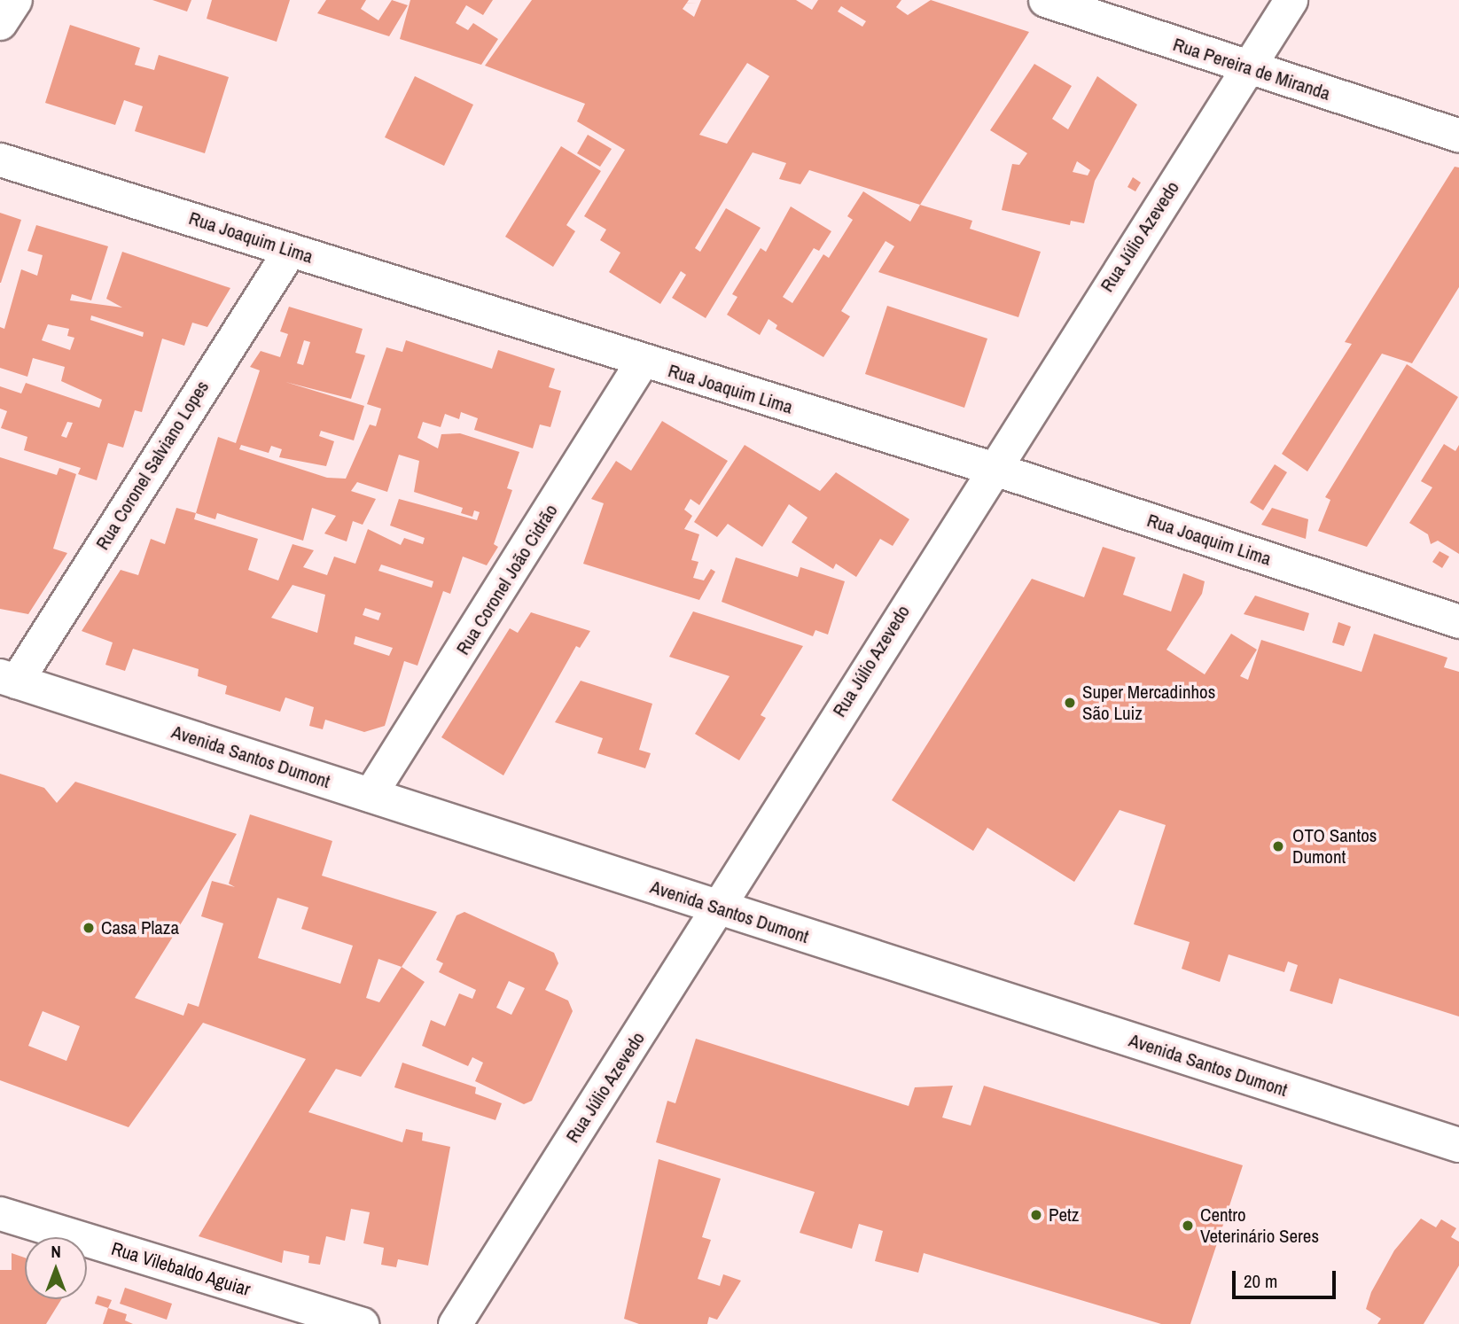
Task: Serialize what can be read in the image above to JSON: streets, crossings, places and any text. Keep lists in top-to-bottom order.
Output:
{
  "streets": {
    "main road": ["Avenida Santos Dumont"],
    "street": [
      "Rua Pereira de Miranda",
      "Rua Júlio Azevedo",
      "Rua Joaquim Lima",
      "Rua Coronel Salviano Lopes",
      "Rua Coronel João Cidrão",
      "Rua Vilebaldo Aguiar"
    ]
  },
  "crossings": [
    ["Rua Pereira de Miranda", "Rua Júlio Azevedo"],
    ["Rua Júlio Azevedo", "Rua Joaquim Lima"],
    ["Rua Júlio Azevedo", "Avenida Santos Dumont"],
    ["Rua Joaquim Lima", "Rua Coronel Salviano Lopes"],
    ["Rua Joaquim Lima", "Rua Coronel João Cidrão"],
    ["Rua Coronel Salviano Lopes", "Avenida Santos Dumont"],
    ["Rua Coronel João Cidrão", "Avenida Santos Dumont"]
  ],
  "places": [
    "Super Mercadinhos São Luiz",
    "OTO Santos Dumont",
    "Casa Plaza",
    "Petz",
    "Centro Veterinário Seres"
  ],
  "scale_bar": "20 m",
  "north": "top"
}
